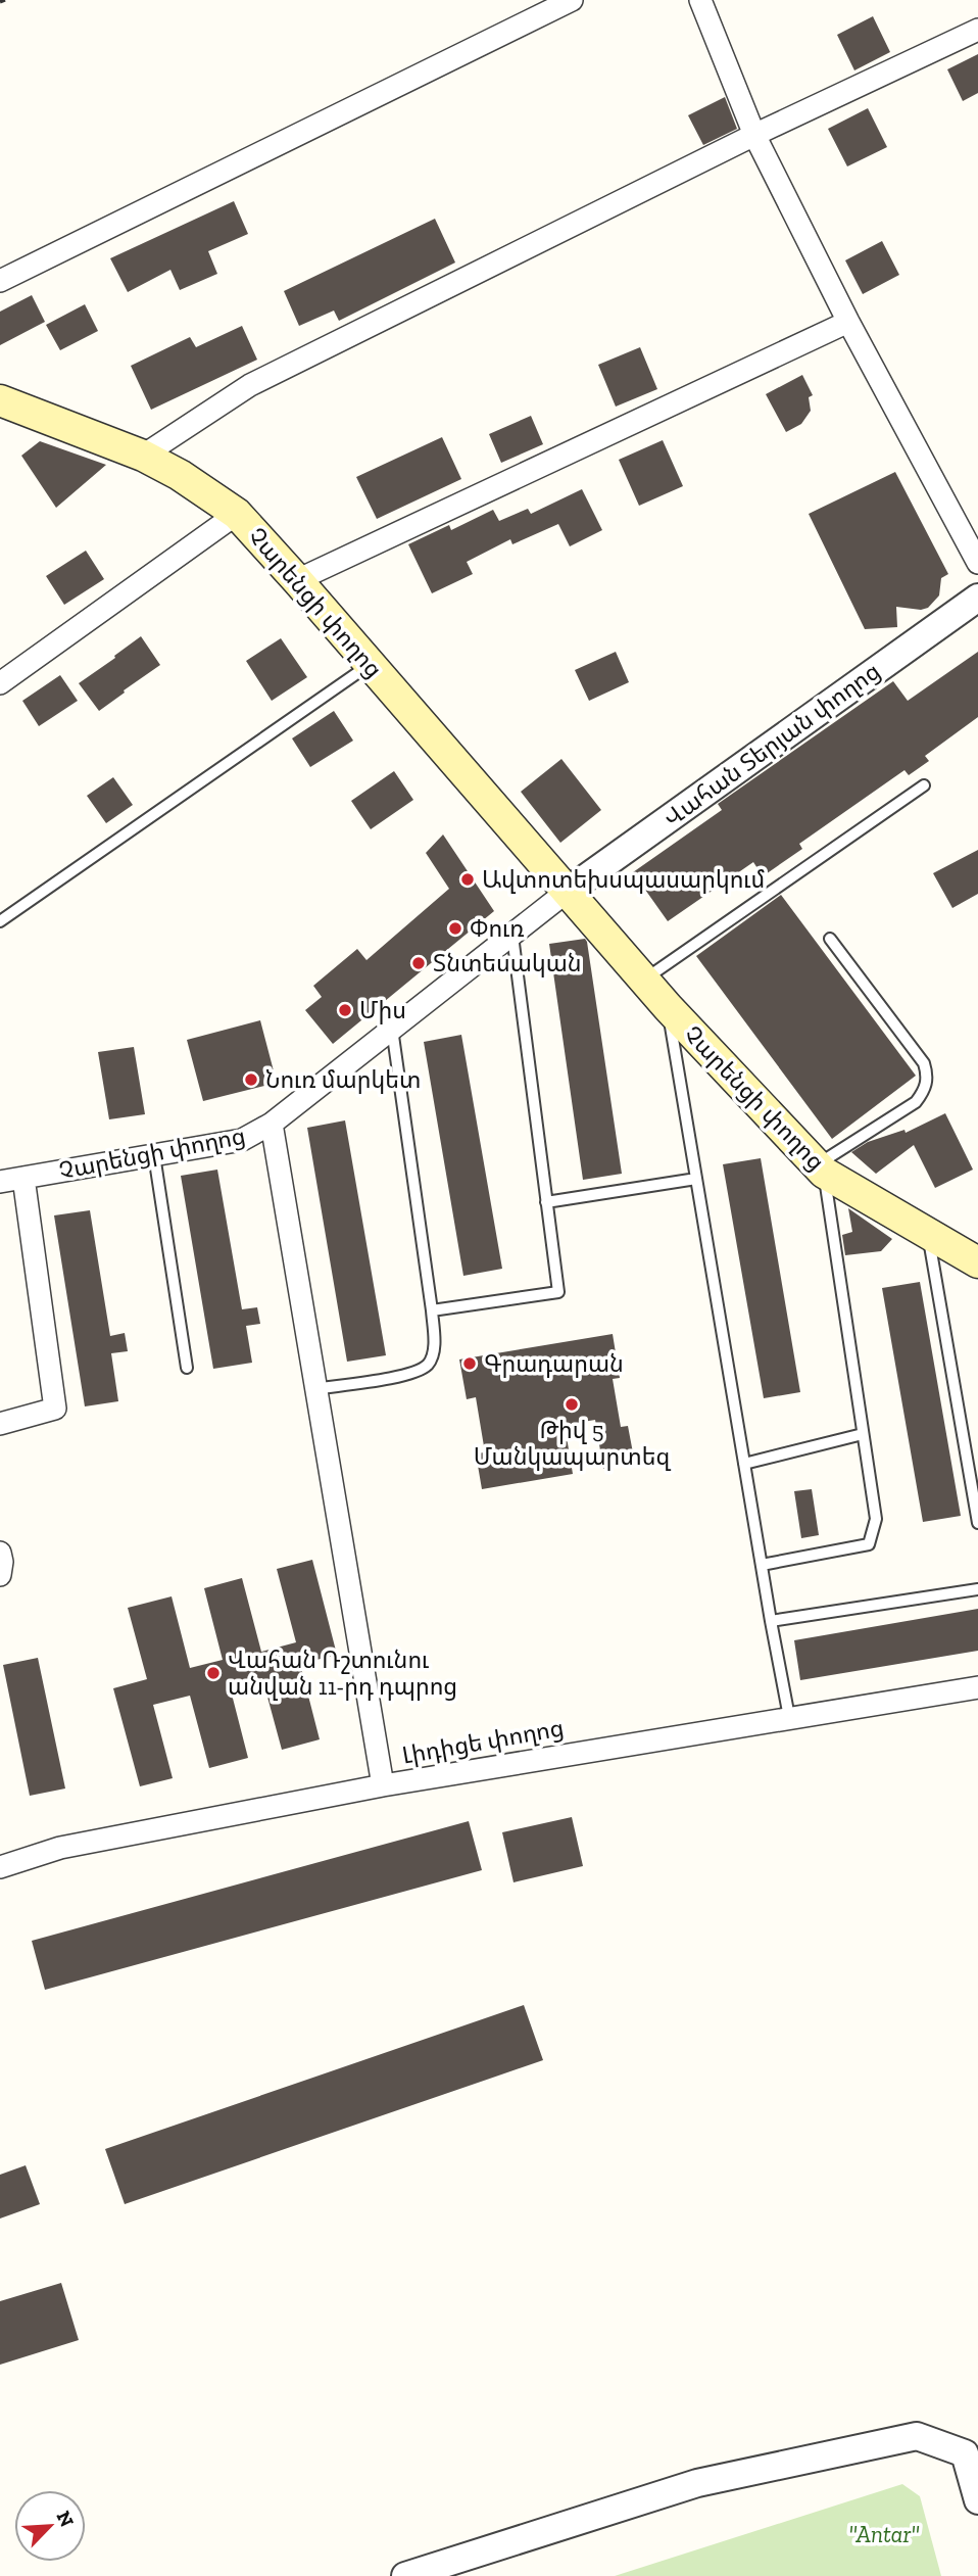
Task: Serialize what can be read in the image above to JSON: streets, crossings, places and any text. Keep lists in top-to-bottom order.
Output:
{
  "streets": {
    "main road": ["Չարենցի փողոց"],
    "street": ["Վահան Տերյան փողոց", "Լիդիցե փողոց"]
  },
  "crossings": [
    ["Չարենցի փողոց", "Վահան Տերյան փողոց"]
  ],
  "parks": ["\"Antar\""],
  "places": [
    "Ավտոտեխսպասարկում",
    "Փուռ",
    "Տնտեսական",
    "Միս",
    "Նուռ մարկետ",
    "Գրադարան",
    "Թիվ 5 Մանկապարտեզ",
    "Վահան Ռշտունու անվան 11-րդ դպրոց"
  ],
  "north": "top right"
}
